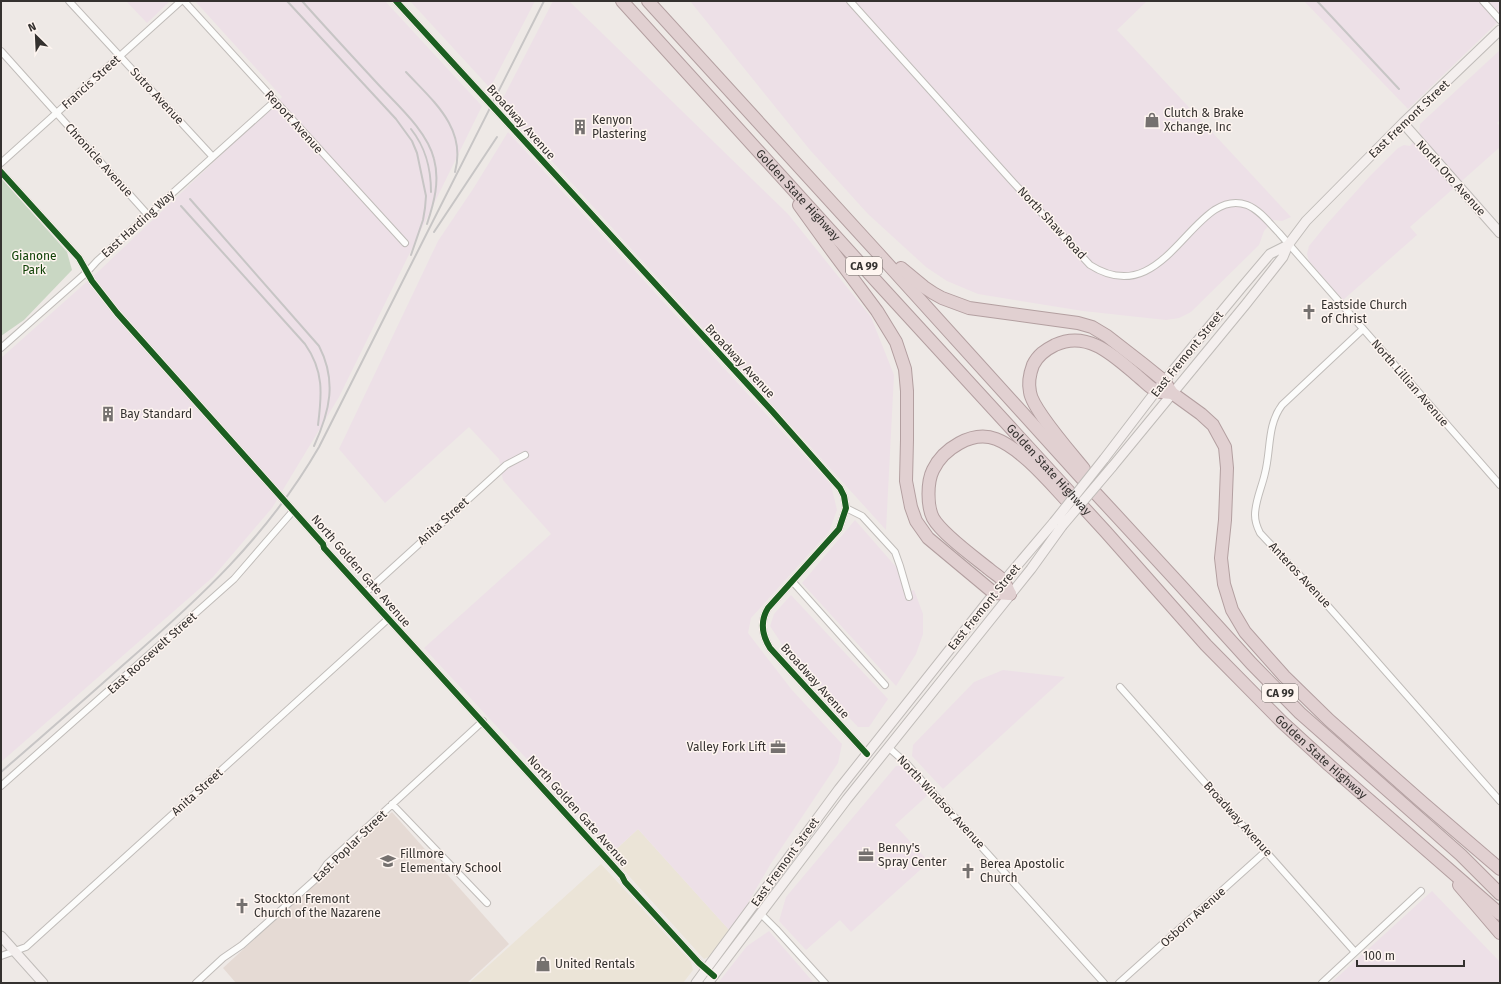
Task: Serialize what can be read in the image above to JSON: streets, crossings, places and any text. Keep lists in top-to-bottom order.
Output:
{
  "streets": {
    "highway": ["Golden State Highway", "CA 99"],
    "main road": ["East Fremont Street", "North Oro Avenue"],
    "street": [
      "Francis Street",
      "Sutro Avenue",
      "Report Avenue",
      "Broadway Avenue",
      "Chronicle Avenue",
      "North Shaw Road",
      "East Harding Way",
      "North Lillian Avenue",
      "Anita Street",
      "North Golden Gate Avenue",
      "Anteros Avenue",
      "East Roosevelt Street",
      "North Windsor Avenue",
      "East Poplar Street",
      "Osborn Avenue"
    ]
  },
  "crossings": [
    ["Francis Street", "Sutro Avenue"],
    ["Francis Street", "Chronicle Avenue"],
    ["Sutro Avenue", "East Harding Way"],
    ["East Fremont Street", "Broadway Avenue"],
    ["East Fremont Street", "North Oro Avenue"],
    ["East Fremont Street", "North Shaw Road"],
    ["East Fremont Street", "North Lillian Avenue"],
    ["East Fremont Street", "North Golden Gate Avenue"],
    ["East Fremont Street", "North Windsor Avenue"],
    ["Report Avenue", "East Harding Way"],
    ["Broadway Avenue", "Osborn Avenue"],
    ["Chronicle Avenue", "East Harding Way"],
    ["North Shaw Road", "North Lillian Avenue"],
    ["East Harding Way", "North Golden Gate Avenue"],
    ["North Lillian Avenue", "Anteros Avenue"],
    ["Anita Street", "North Golden Gate Avenue"],
    ["North Golden Gate Avenue", "East Roosevelt Street"],
    ["North Golden Gate Avenue", "East Poplar Street"]
  ],
  "parks": ["Gianone Park"],
  "places": {
    "shop": ["Clutch & Brake Xchange, Inc", "United Rentals"],
    "building": ["Kenyon Plastering", "Bay Standard"],
    "church": ["Eastside Church of Christ", "Berea Apostolic Church", "Stockton Fremont Church of the Nazarene"],
    "office": ["Valley Fork Lift", "Benny's Spray Center"],
    "school or university": ["Fillmore Elementary School"]
  },
  "scale_bar": "100 m",
  "north": "top left"
}
